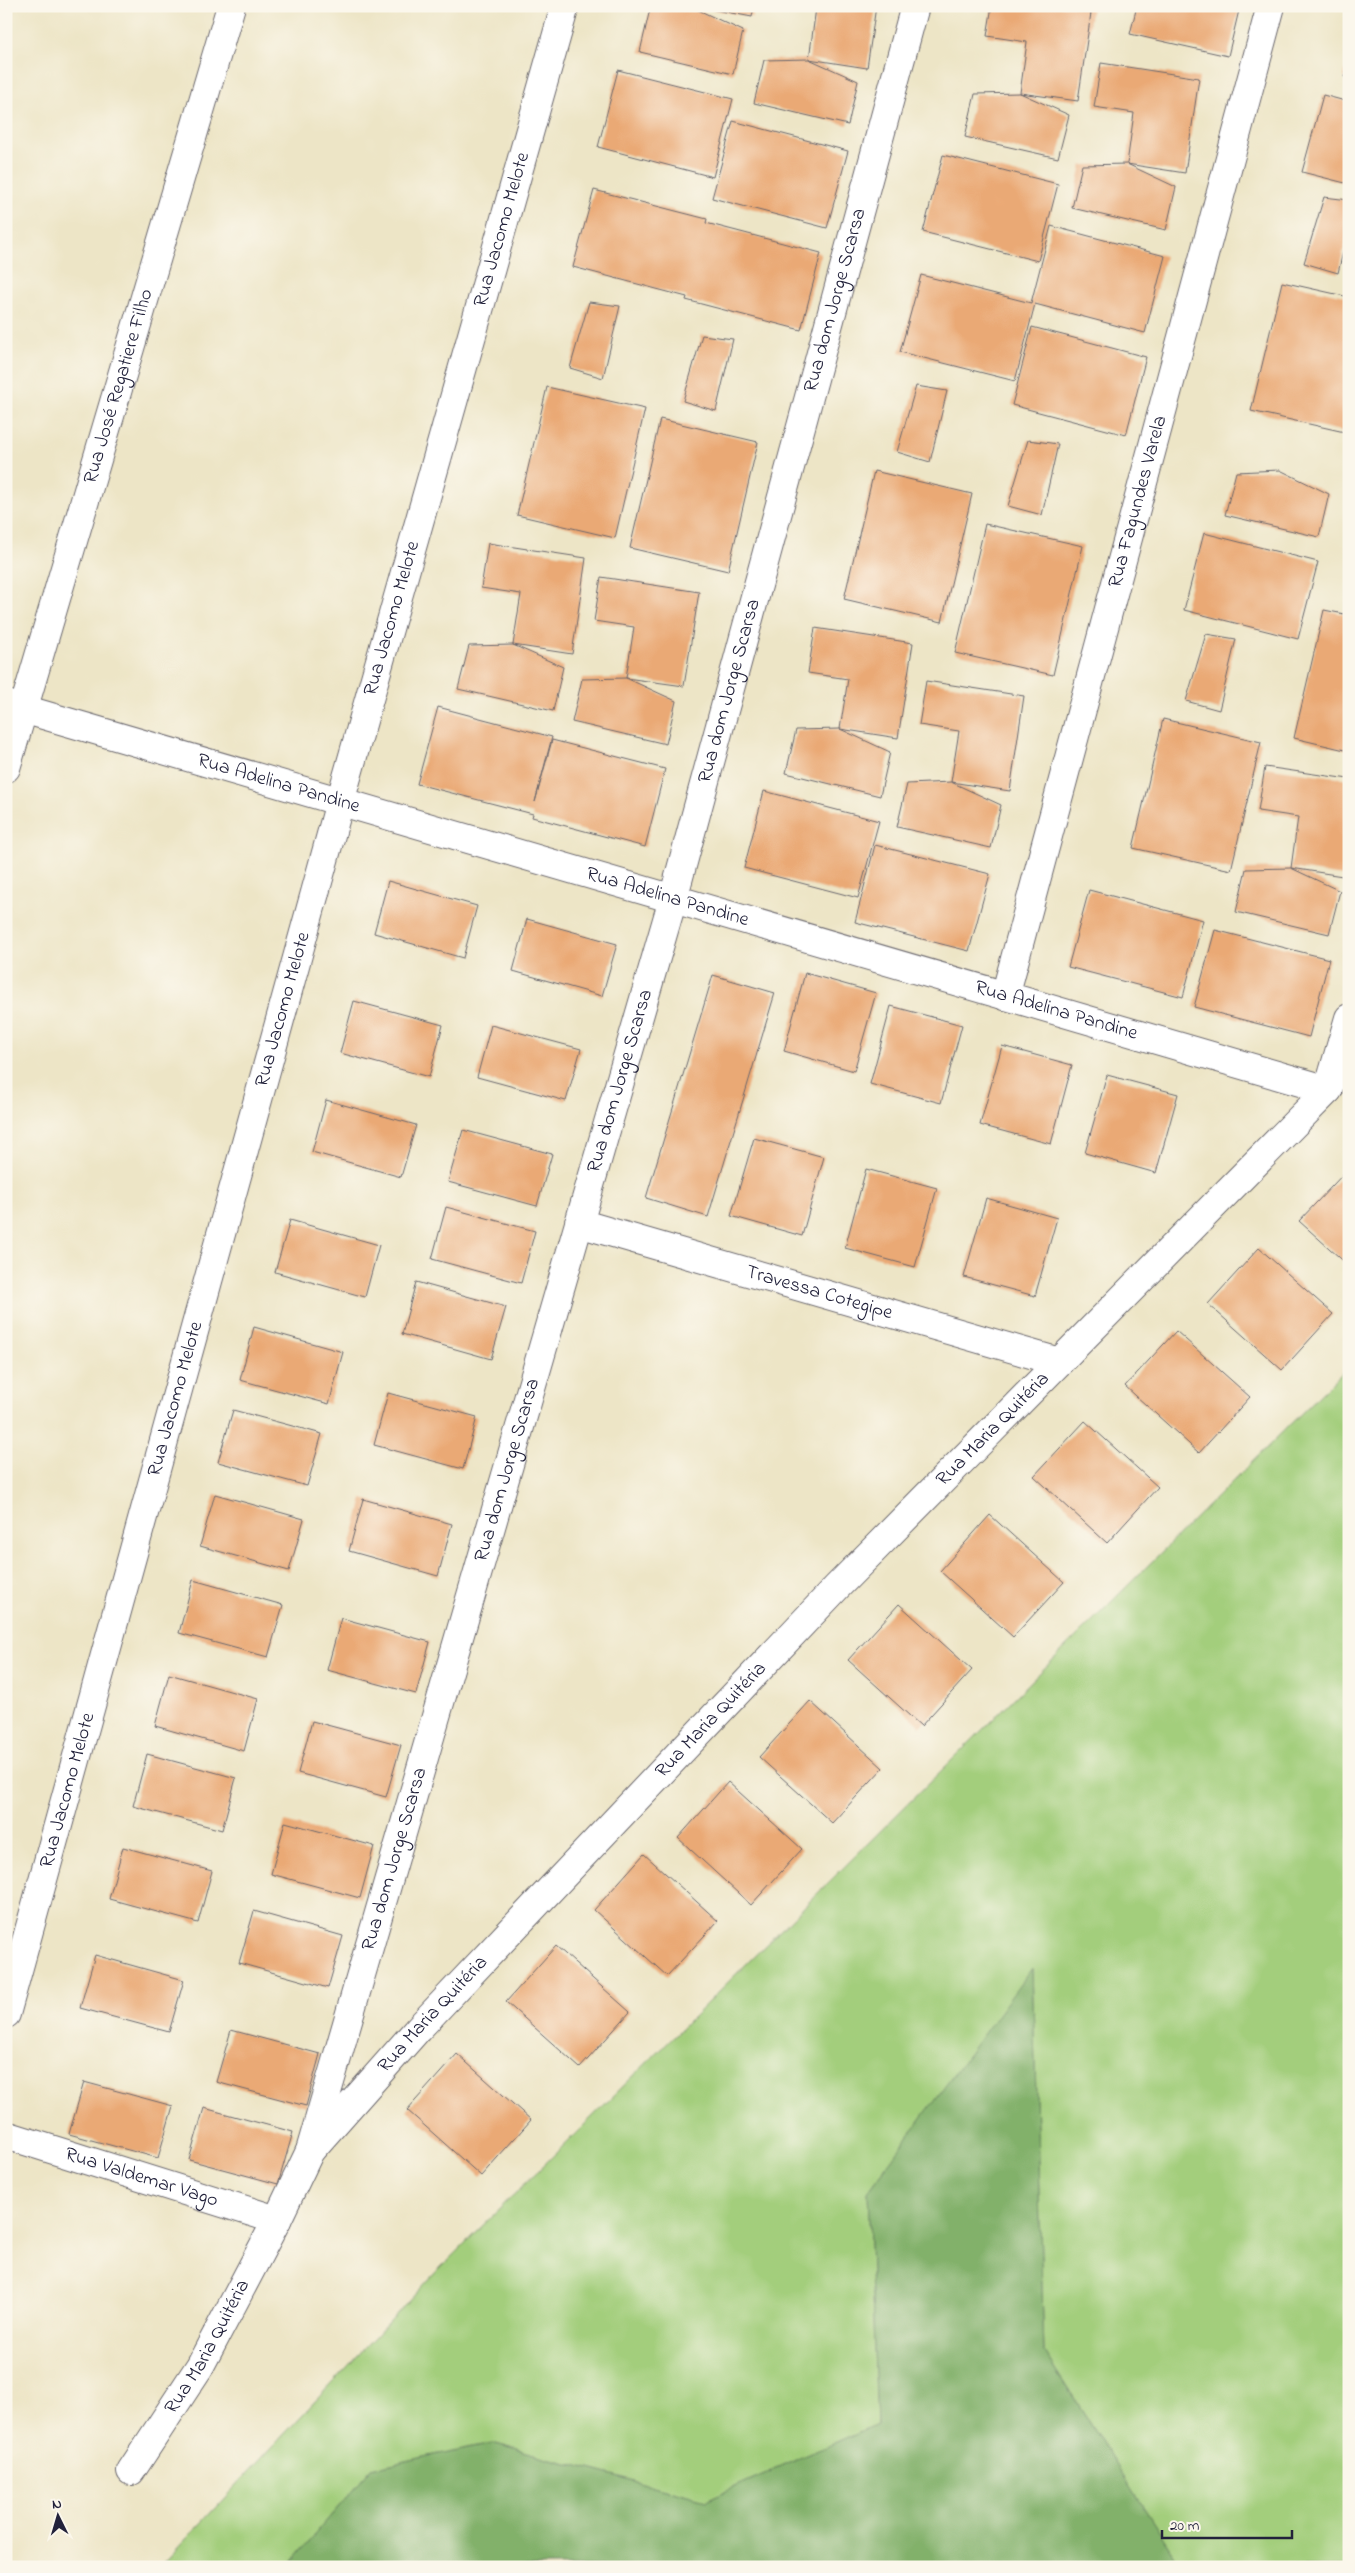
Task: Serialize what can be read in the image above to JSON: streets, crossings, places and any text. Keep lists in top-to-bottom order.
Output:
{
  "streets": {
    "street": [
      "Rua Jacomo Melote",
      "Rua dom Jorge Scarsa",
      "Rua José Regatiere Filho",
      "Rua Fagundes Varela",
      "Rua Adelina Pandine",
      "Travessa Cotegipe",
      "Rua Maria Quitéria",
      "Rua Valdemar Vago"
    ]
  },
  "crossings": [
    ["Rua Jacomo Melote", "Rua Adelina Pandine"],
    ["Rua dom Jorge Scarsa", "Rua Adelina Pandine"],
    ["Rua dom Jorge Scarsa", "Travessa Cotegipe"],
    ["Rua dom Jorge Scarsa", "Rua Maria Quitéria"],
    ["Rua José Regatiere Filho", "Rua Adelina Pandine"],
    ["Rua Fagundes Varela", "Rua Adelina Pandine"],
    ["Rua Adelina Pandine", "Rua Maria Quitéria"],
    ["Travessa Cotegipe", "Rua Maria Quitéria"],
    ["Rua Maria Quitéria", "Rua Valdemar Vago"]
  ],
  "scale_bar": "20 m",
  "north": "top"
}
